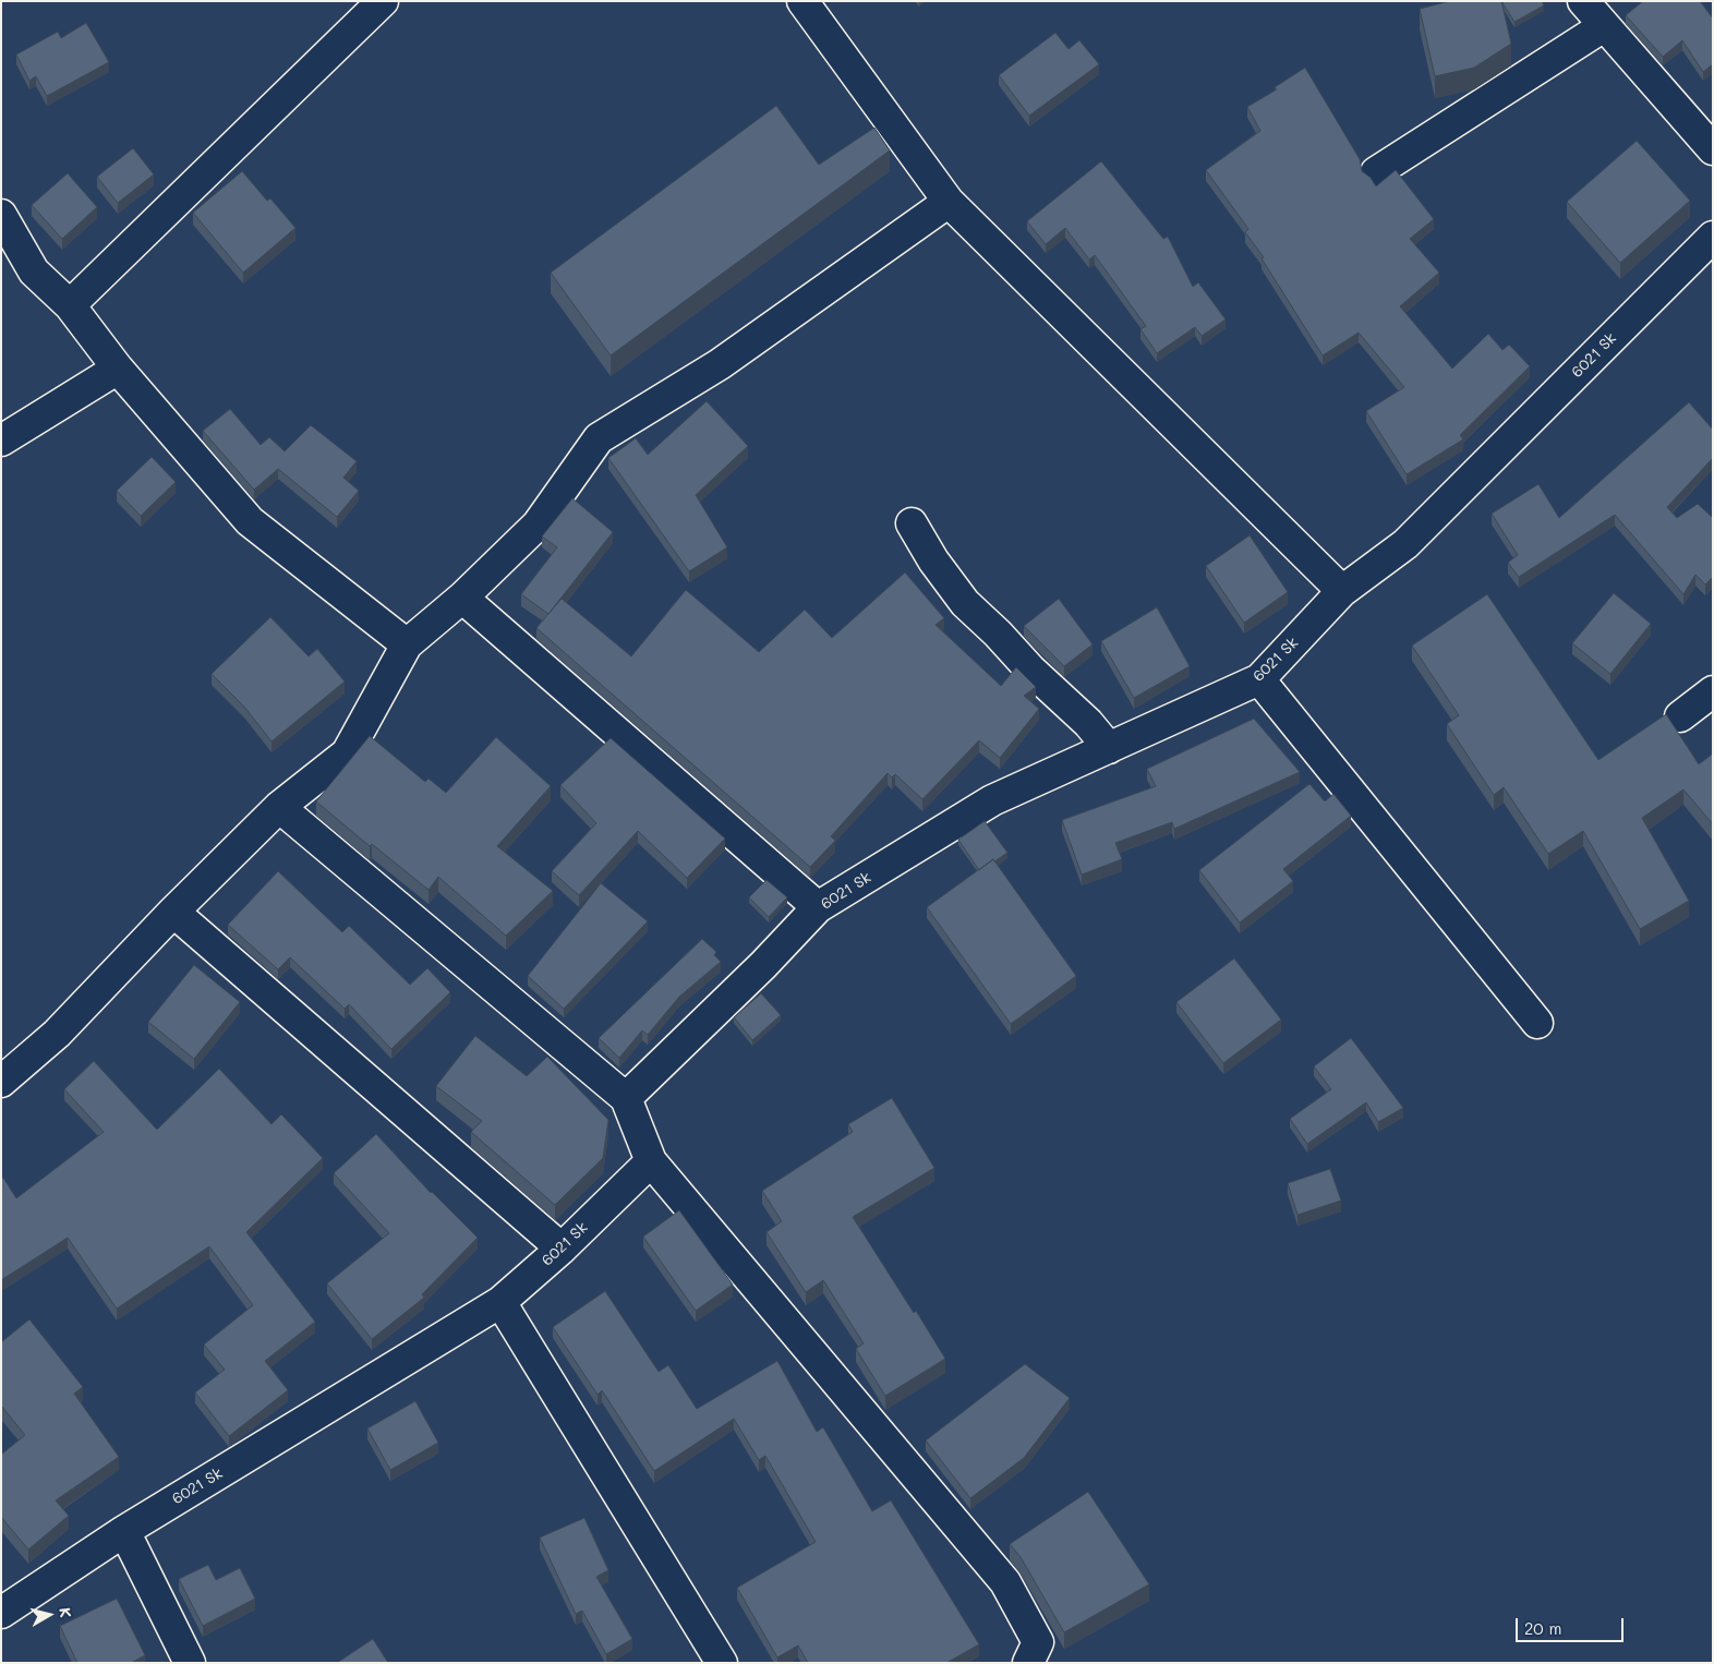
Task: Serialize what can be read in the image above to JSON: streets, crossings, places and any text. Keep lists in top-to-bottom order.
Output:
{
  "streets": {
    "street": ["6021 Sk"]
  },
  "scale_bar": "20 m",
  "north": "right"
}
